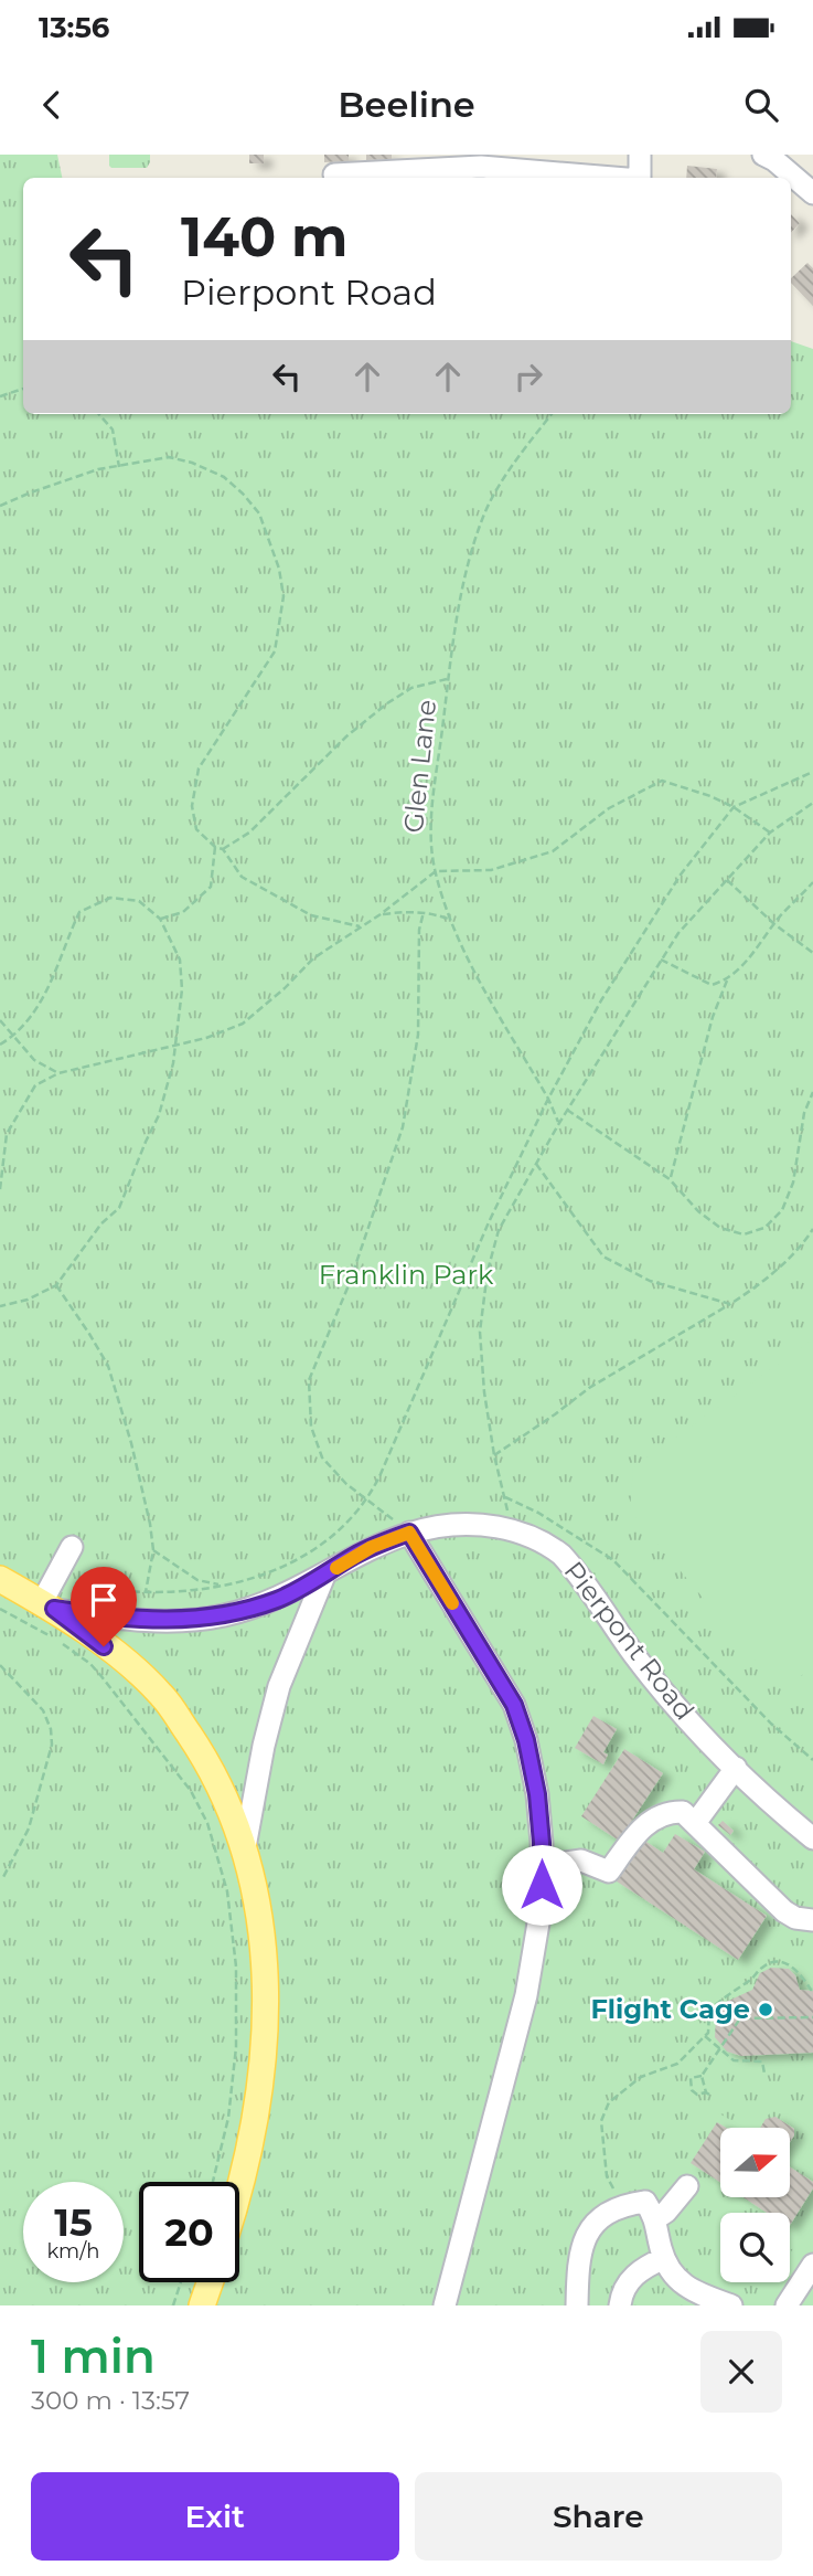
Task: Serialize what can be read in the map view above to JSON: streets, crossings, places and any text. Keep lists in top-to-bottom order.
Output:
{
  "streets": {
    "street": ["Pierpont Road"],
    "path": ["Glen Lane"]
  },
  "parks": ["Franklin Park"],
  "places": ["Flight Cage"],
  "north": "right",
  "page": {
    "status": "13:56",
    "header": "Beeline",
    "turn": ["140 m", "Pierpont Road"],
    "speed": "15 km/h",
    "limit": "20",
    "heading": ["1 min", "300 m · 13:57"],
    "buttons": ["Exit", "Share"]
  }
}
